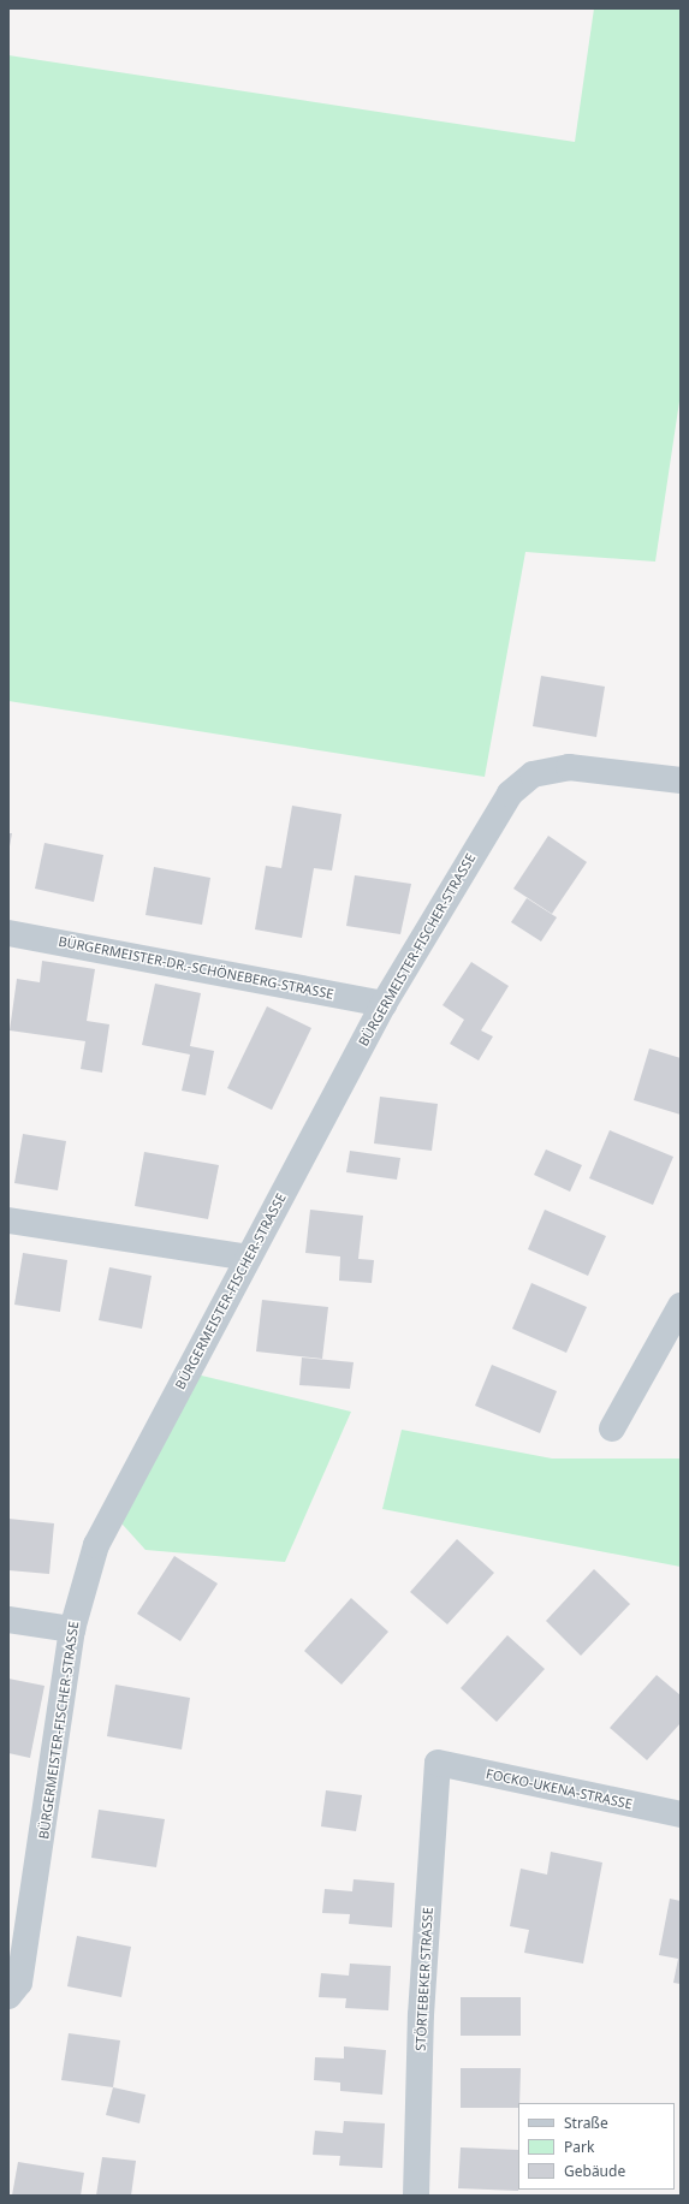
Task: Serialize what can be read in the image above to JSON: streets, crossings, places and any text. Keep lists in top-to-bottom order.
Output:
{
  "streets": {
    "street": [
      "BÜRGERMEISTER-FISCHER-STRASSE",
      "BÜRGERMEISTER-DR.-SCHÖNEBERG-STRASSE",
      "FOCKO-UKENA-STRASSE",
      "STÖRTEBEKER STRASSE"
    ]
  },
  "crossings": [
    ["BÜRGERMEISTER-FISCHER-STRASSE", "BÜRGERMEISTER-DR.-SCHÖNEBERG-STRASSE"],
    ["FOCKO-UKENA-STRASSE", "STÖRTEBEKER STRASSE"]
  ],
  "legend": ["Straße", "Park", "Gebäude"]
}
